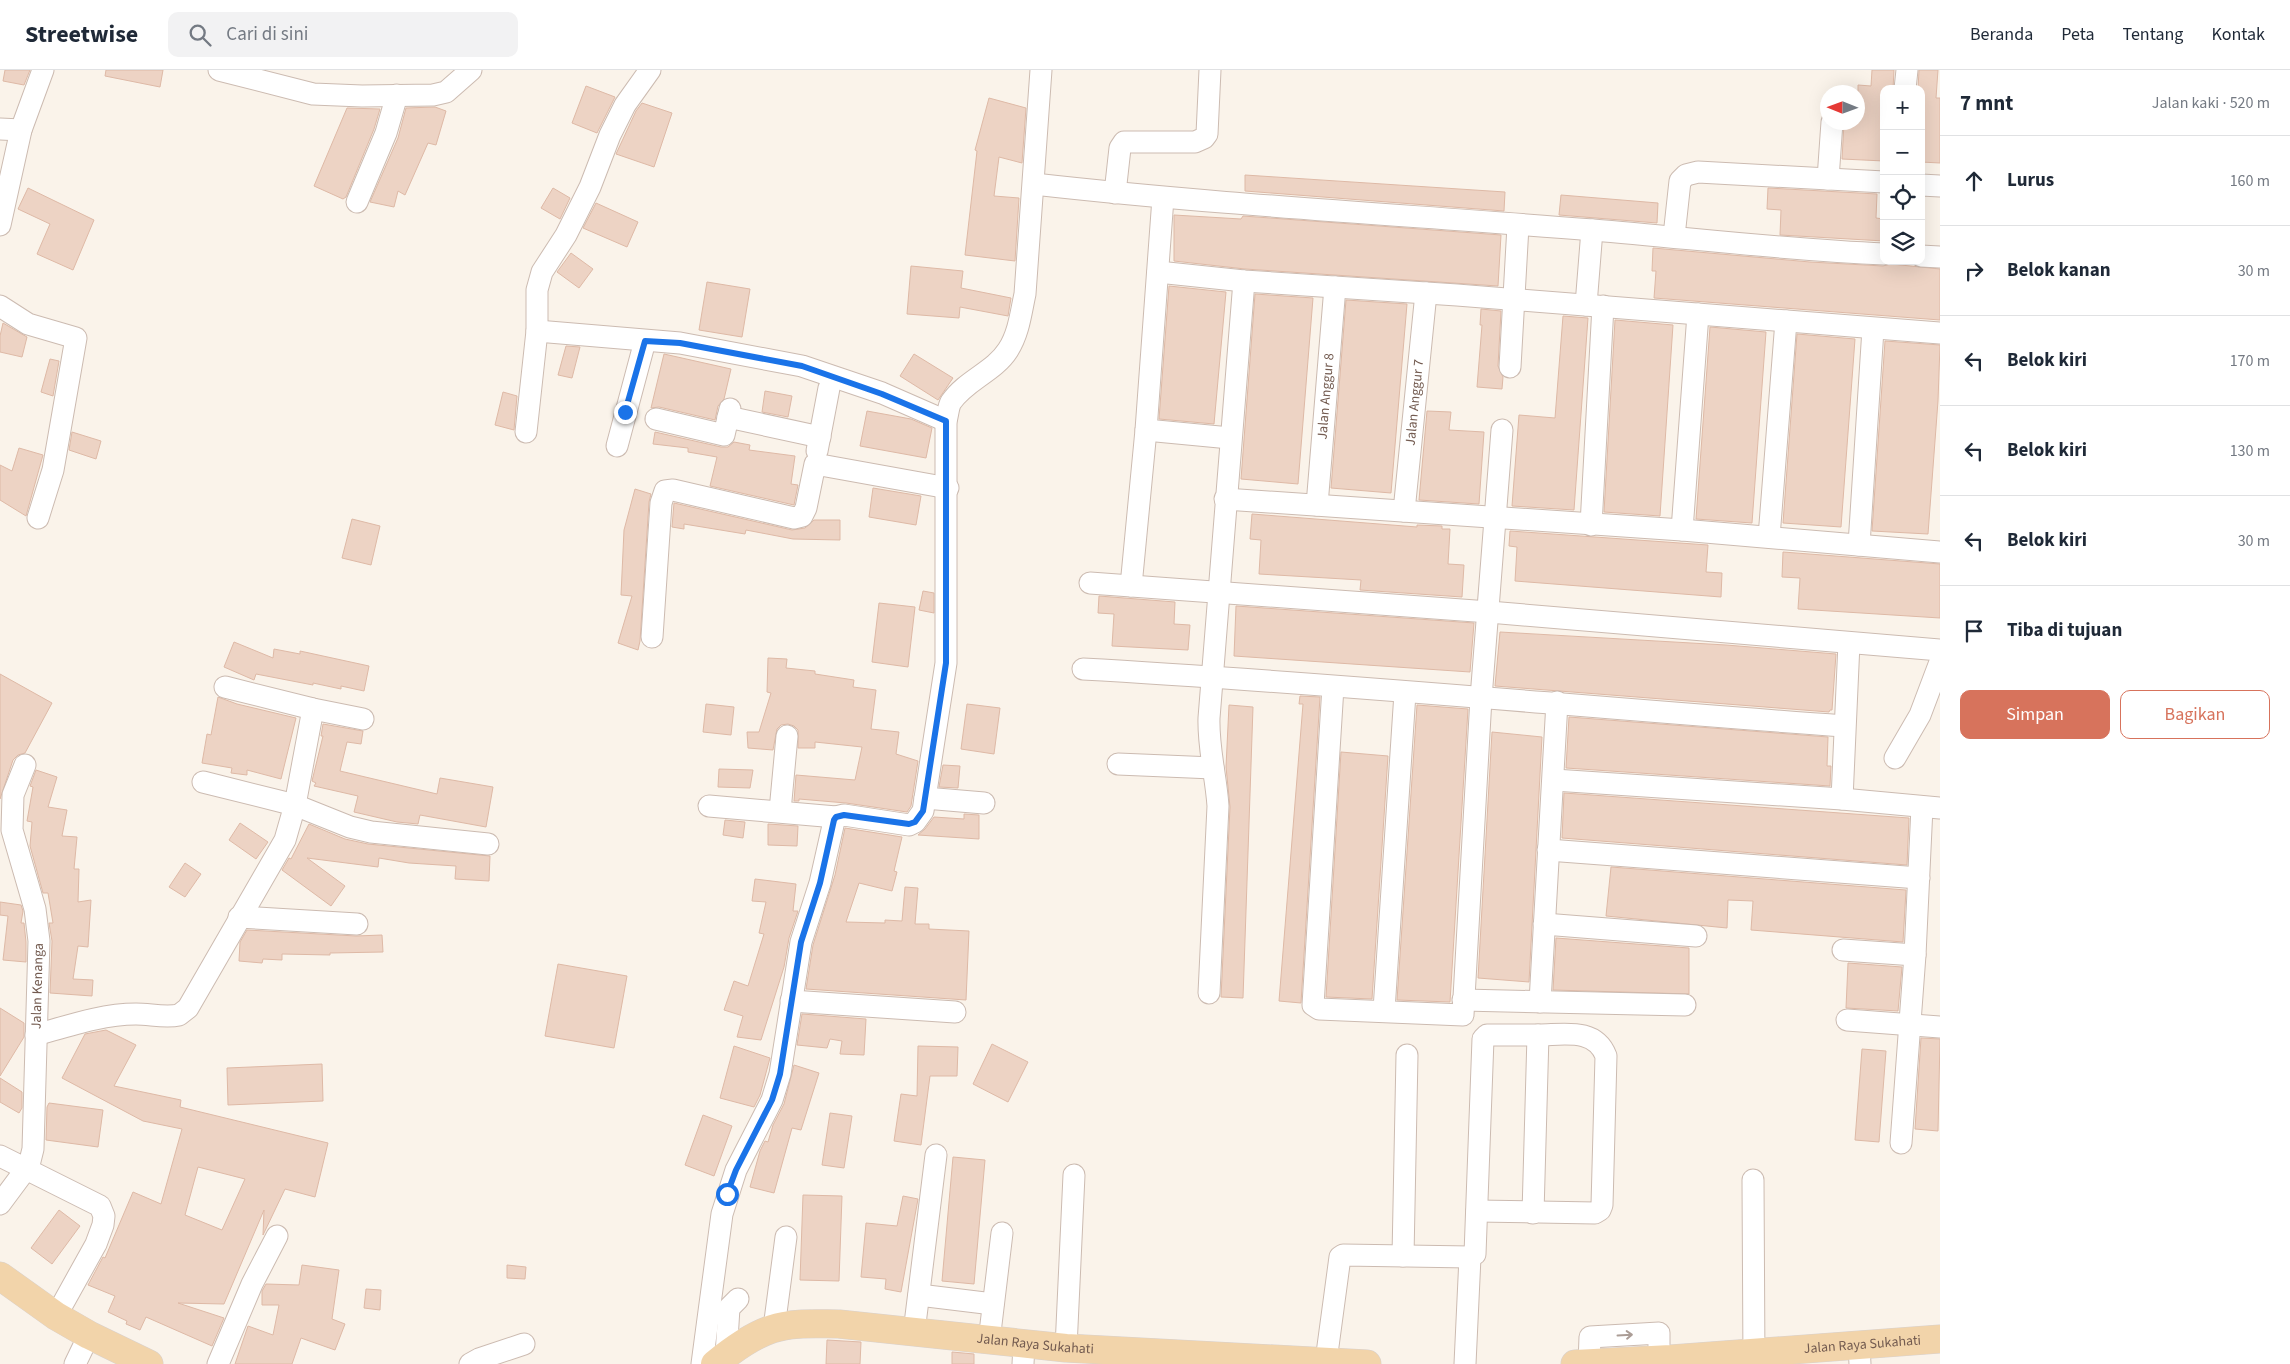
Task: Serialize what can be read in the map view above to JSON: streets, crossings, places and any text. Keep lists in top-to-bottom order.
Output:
{
  "streets": {
    "main road": ["Jalan Raya Sukahati"],
    "street": ["Jalan Anggur 8", "Jalan Anggur 7", "Jalan Kenanga"]
  },
  "north": "left",
  "page": {
    "header": "Streetwise",
    "search": "Cari di sini",
    "nav": [
      "Beranda",
      "Peta",
      "Tentang",
      "Kontak"
    ],
    "heading": ["7 mnt", "Jalan kaki · 520 m"],
    "map_buttons": ["+", "−"],
    "list": [
      ["Lurus", "160 m"],
      ["Belok kanan", "30 m"],
      ["Belok kiri", "170 m"],
      ["Belok kiri", "130 m"],
      ["Belok kiri", "30 m"],
      "Tiba di tujuan"
    ],
    "buttons": ["Simpan", "Bagikan"]
  }
}
